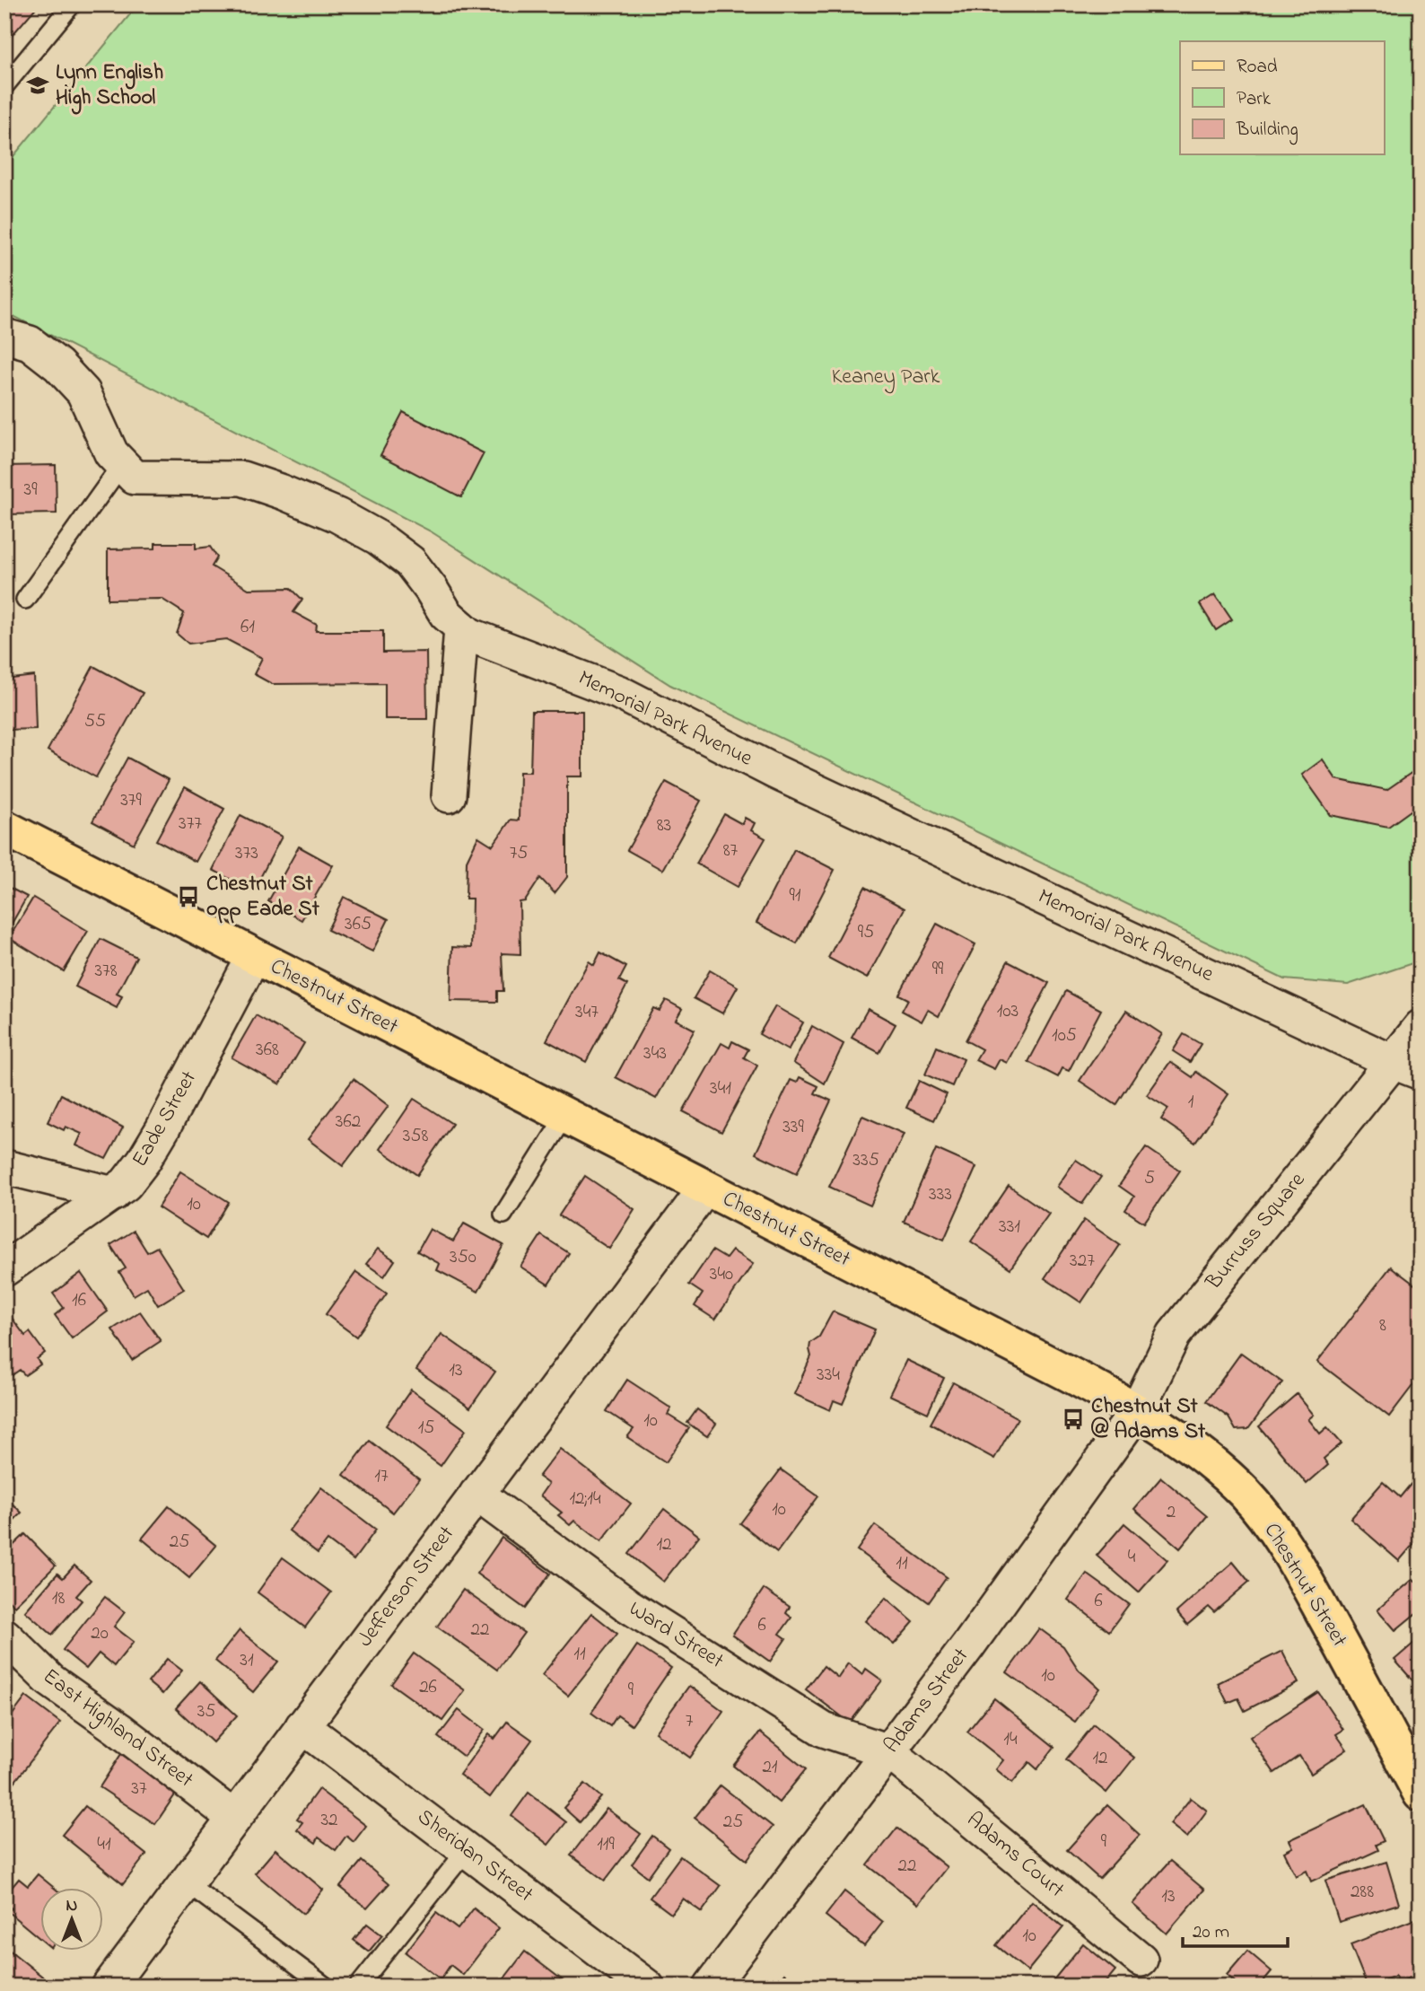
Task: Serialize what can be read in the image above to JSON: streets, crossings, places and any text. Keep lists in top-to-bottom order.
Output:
{
  "streets": {
    "main road": ["Chestnut Street"],
    "street": [
      "Memorial Park Avenue",
      "Eade Street",
      "Burruss Square",
      "Jefferson Street",
      "Ward Street",
      "Adams Street",
      "East Highland Street",
      "Adams Court",
      "Sheridan Street"
    ]
  },
  "crossings": [
    ["Memorial Park Avenue", "Burruss Square"],
    ["Chestnut Street", "Eade Street"],
    ["Chestnut Street", "Burruss Square"],
    ["Chestnut Street", "Jefferson Street"],
    ["Chestnut Street", "Adams Street"],
    ["Burruss Square", "Adams Street"],
    ["Jefferson Street", "Ward Street"],
    ["Jefferson Street", "East Highland Street"],
    ["Jefferson Street", "Sheridan Street"],
    ["Ward Street", "Adams Street"],
    ["Ward Street", "Adams Court"],
    ["Adams Street", "Adams Court"]
  ],
  "parks": ["Keaney Park"],
  "places": {
    "school or university": ["Lynn English High School"],
    "bus stop": ["Chestnut St opp Eade St", "Chestnut St @ Adams St"]
  },
  "house_numbers": [
    "39",
    "61",
    "55",
    "379",
    "377",
    "83",
    "87",
    "373",
    "75",
    "91",
    "365",
    "95",
    "99",
    "378",
    "103",
    "347",
    "105",
    "368",
    "343",
    "341",
    "1",
    "362",
    "339",
    "358",
    "335",
    "5",
    "333",
    "10",
    "331",
    "350",
    "327",
    "340",
    "16",
    "8",
    "13",
    "334",
    "10",
    "15",
    "17",
    "12;14",
    "10",
    "2",
    "25",
    "12",
    "4",
    "11",
    "18",
    "6",
    "6",
    "22",
    "20",
    "11",
    "31",
    "10",
    "26",
    "9",
    "35",
    "7",
    "14",
    "12",
    "21",
    "37",
    "32",
    "25",
    "9",
    "41",
    "119",
    "22",
    "288",
    "13",
    "10"
  ],
  "legend": ["Road", "Park", "Building"],
  "scale_bar": "20 m",
  "north": "top"
}
